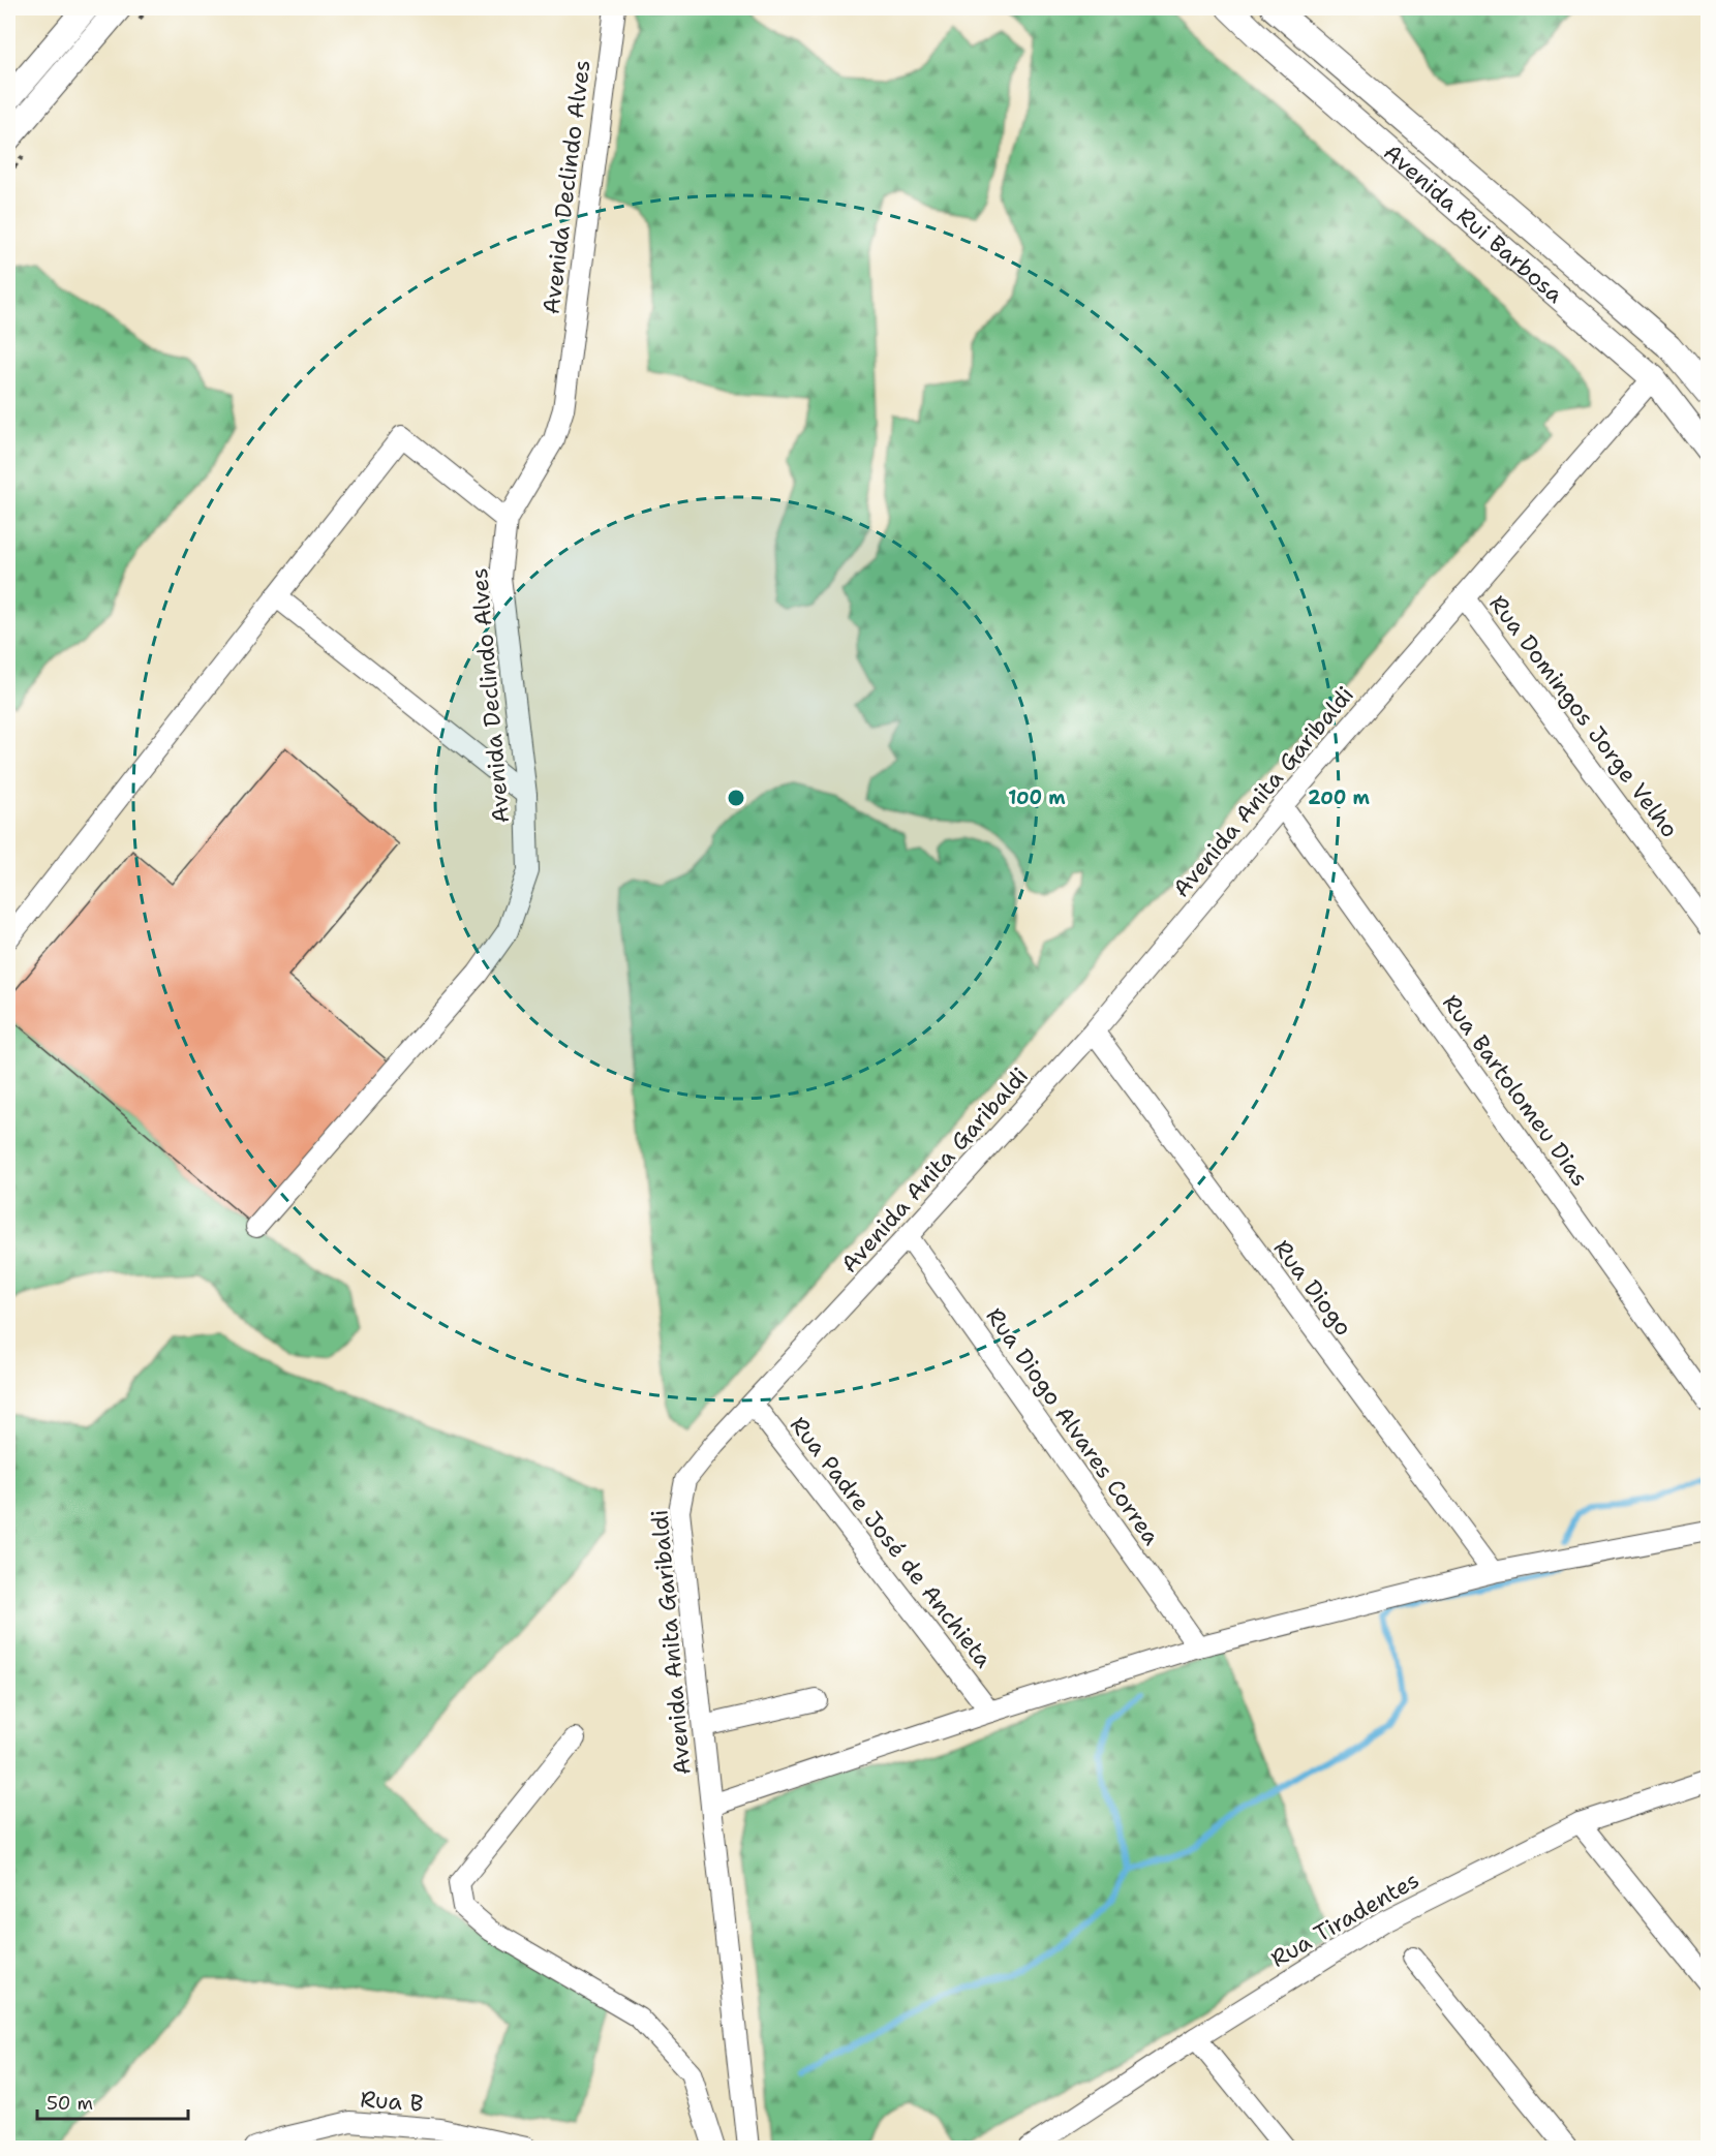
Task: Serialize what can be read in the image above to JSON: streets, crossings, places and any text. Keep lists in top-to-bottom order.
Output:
{
  "streets": {
    "main road": ["Avenida Rui Barbosa"],
    "street": [
      "Avenida Declindo Alves",
      "Rua Domingos Jorge Velho",
      "Avenida Anita Garibaldi",
      "Rua Bartolomeu Dias",
      "Rua Diogo",
      "Rua Diogo Alvares Correa",
      "Rua Padre José de Anchieta",
      "Rua Tiradentes",
      "Rua B"
    ]
  },
  "crossings": [
    ["Avenida Rui Barbosa", "Avenida Anita Garibaldi"],
    ["Rua Domingos Jorge Velho", "Avenida Anita Garibaldi"],
    ["Avenida Anita Garibaldi", "Rua Bartolomeu Dias"],
    ["Avenida Anita Garibaldi", "Rua Diogo"],
    ["Avenida Anita Garibaldi", "Rua Diogo Alvares Correa"],
    ["Avenida Anita Garibaldi", "Rua Padre José de Anchieta"]
  ],
  "scale_bar": "50 m",
  "rings": ["100 m", "200 m"]
}
